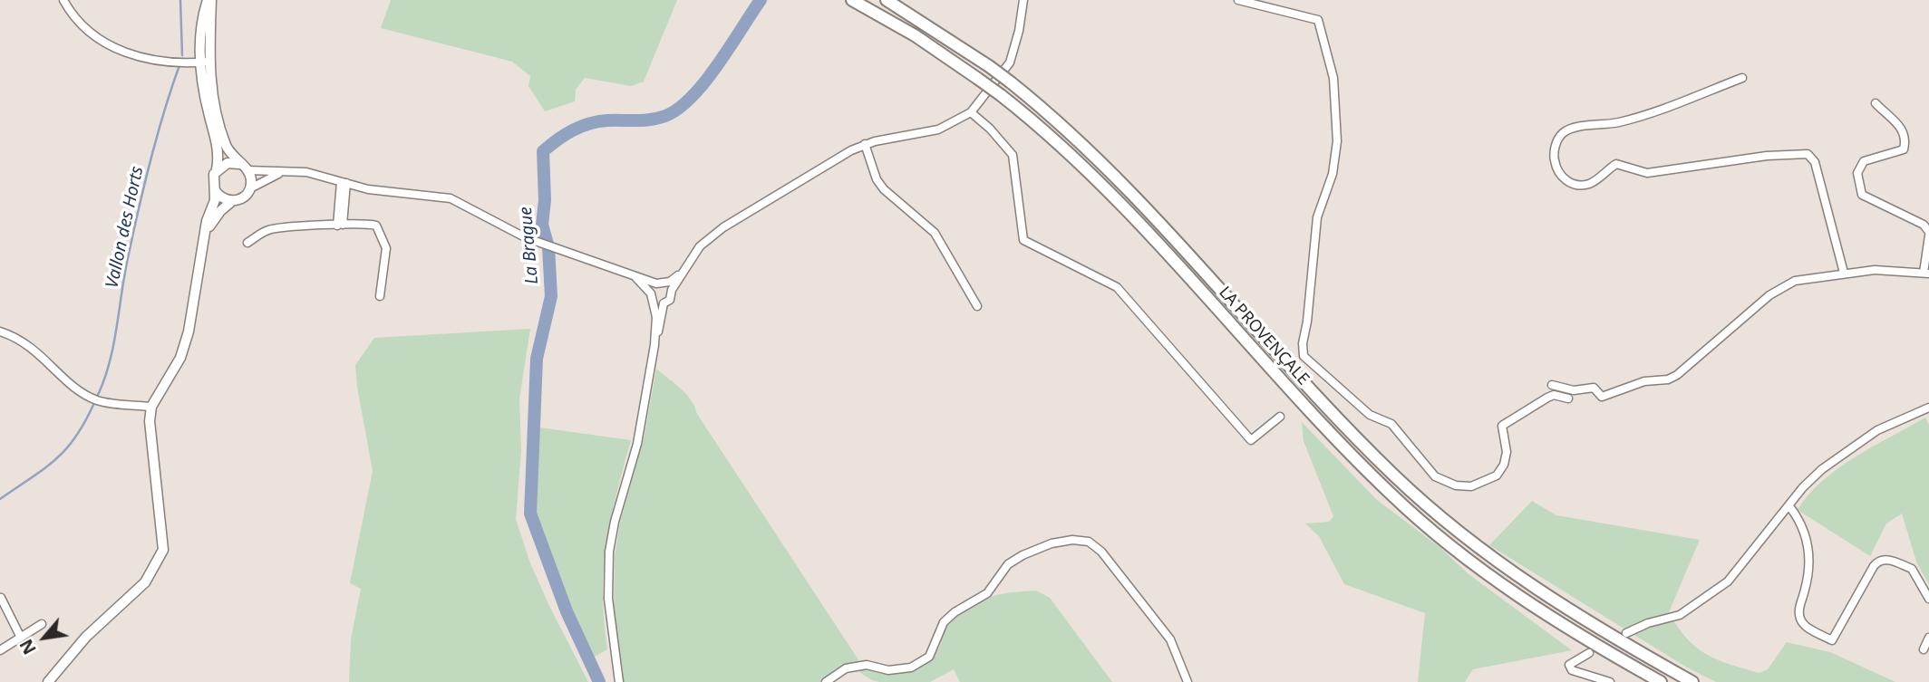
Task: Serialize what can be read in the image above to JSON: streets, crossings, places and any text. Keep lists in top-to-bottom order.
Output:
{
  "streets": {
    "highway": ["LA PROVENÇALE"]
  },
  "water": ["Vallon des Horts", "La Brague"],
  "north": "bottom left"
}
